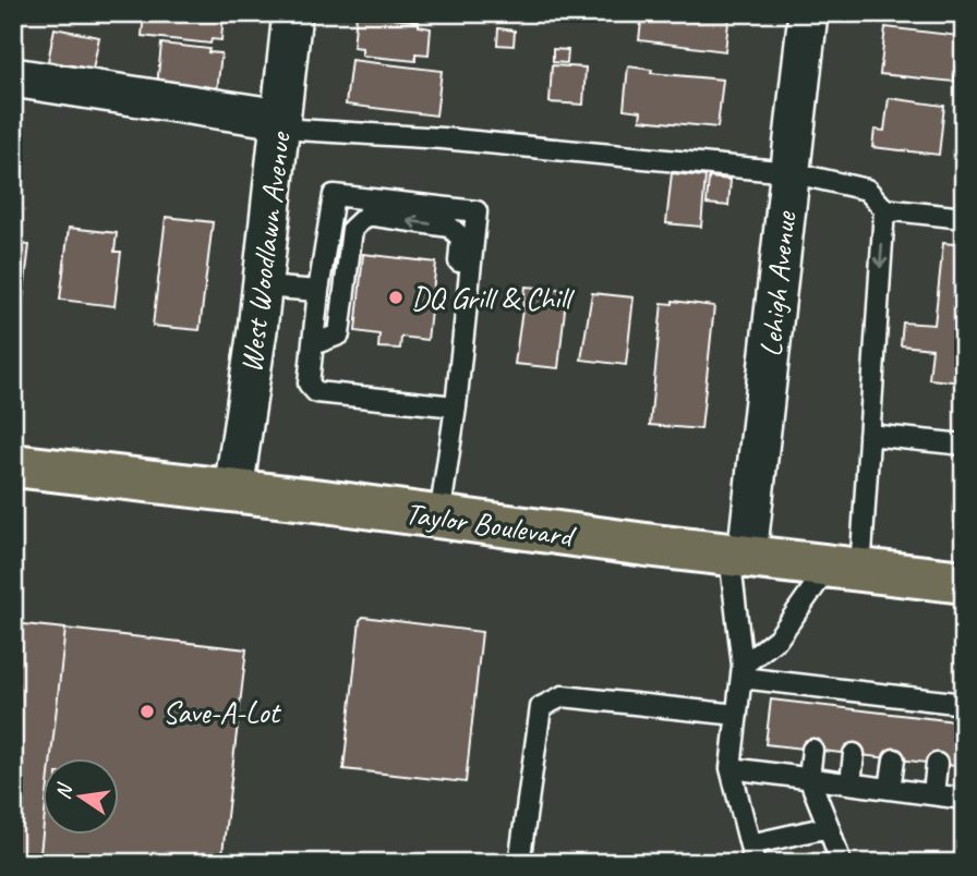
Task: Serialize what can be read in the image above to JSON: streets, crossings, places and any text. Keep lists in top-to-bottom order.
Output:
{
  "streets": {
    "main road": ["Taylor Boulevard"],
    "street": ["West Woodlawn Avenue", "Lehigh Avenue"]
  },
  "crossings": [
    ["West Woodlawn Avenue", "Taylor Boulevard"],
    ["Lehigh Avenue", "Taylor Boulevard"]
  ],
  "places": ["DQ Grill & Chill", "Save-A-Lot"],
  "north": "left"
}
